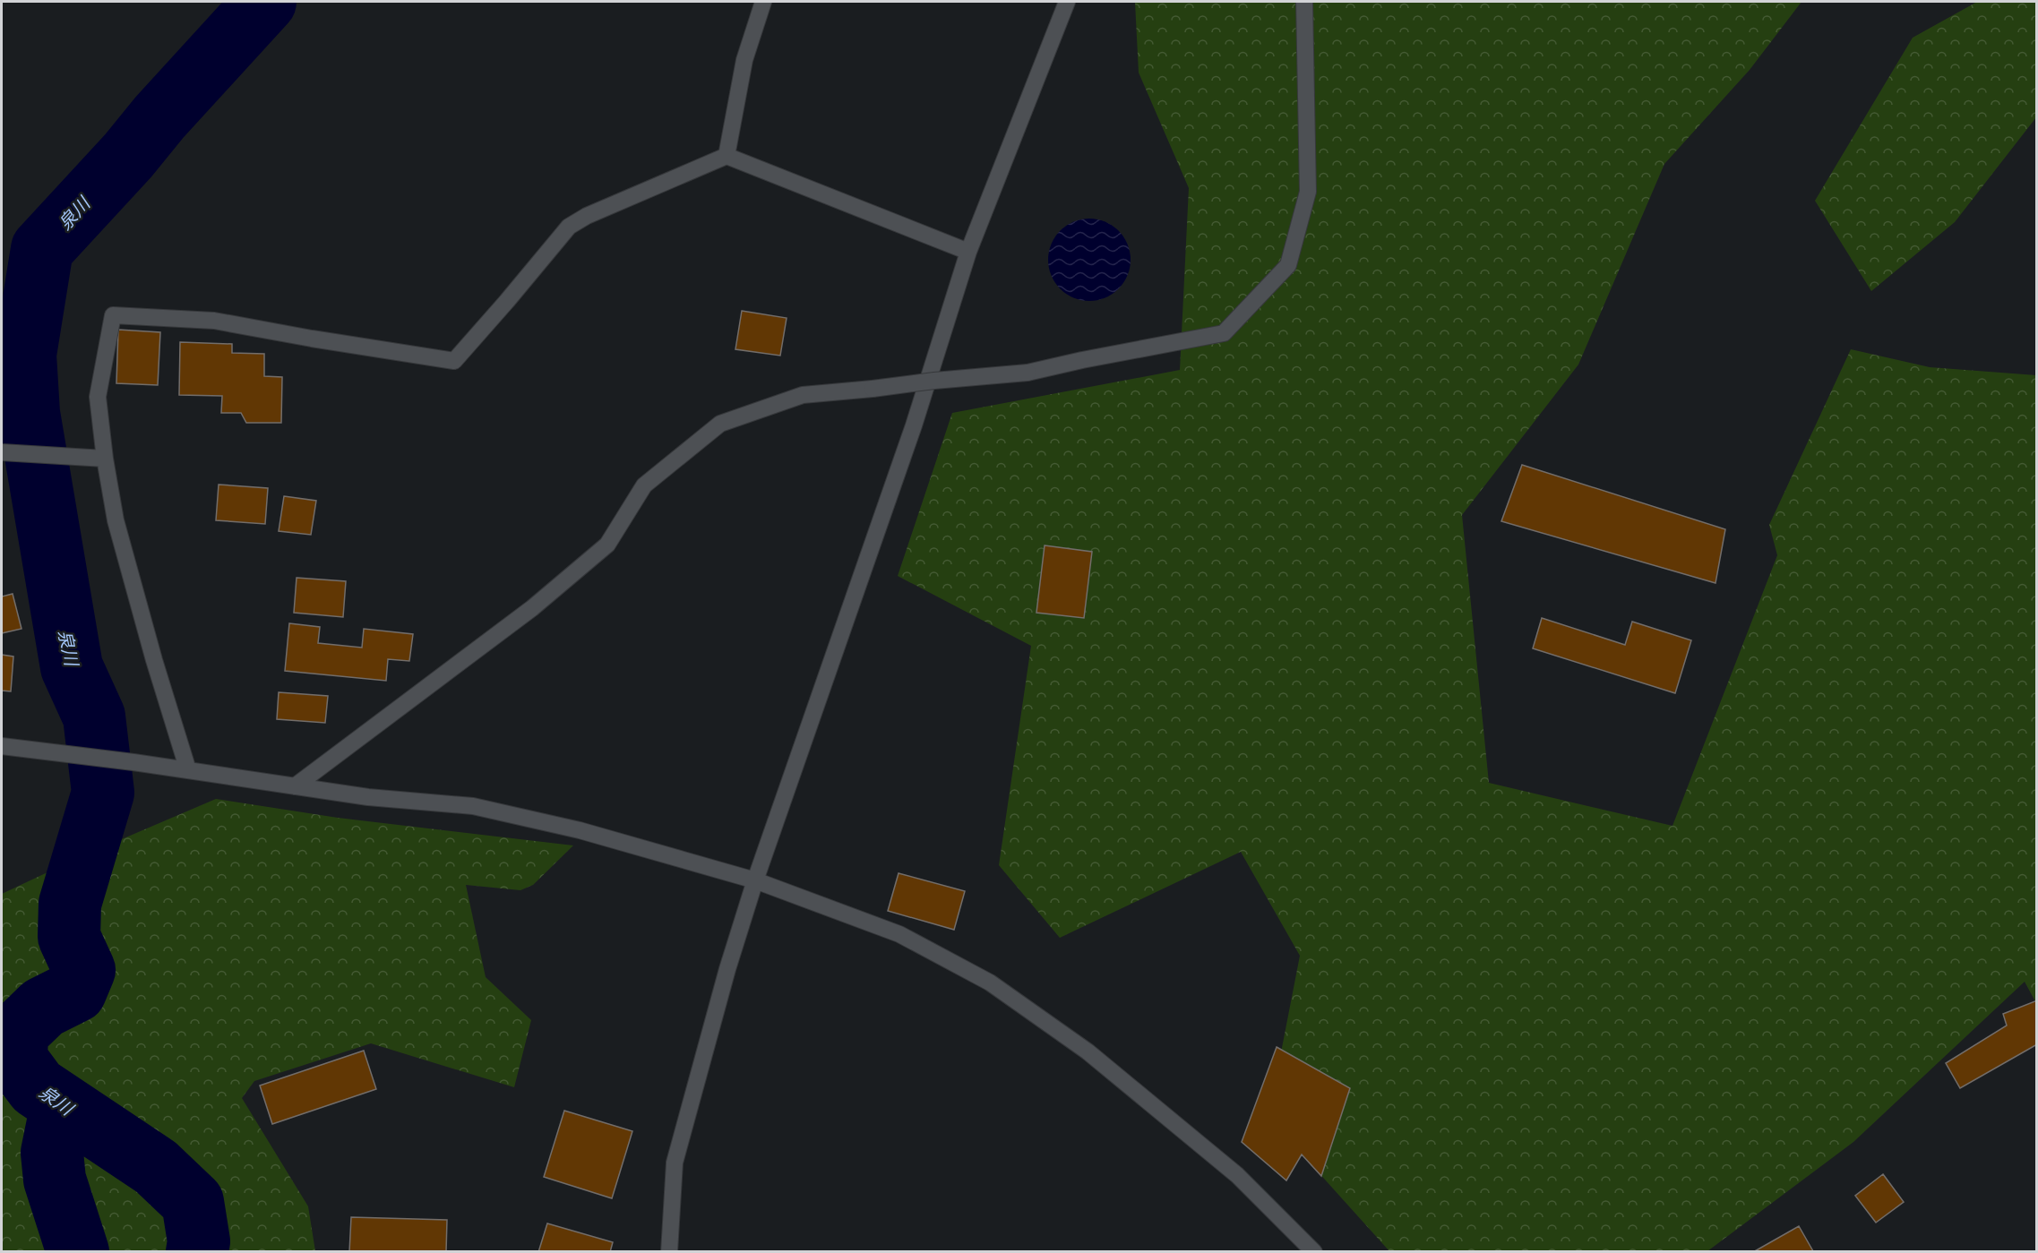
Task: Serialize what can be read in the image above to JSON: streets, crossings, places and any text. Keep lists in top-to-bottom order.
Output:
{
  "water": ["泉川"]
}
